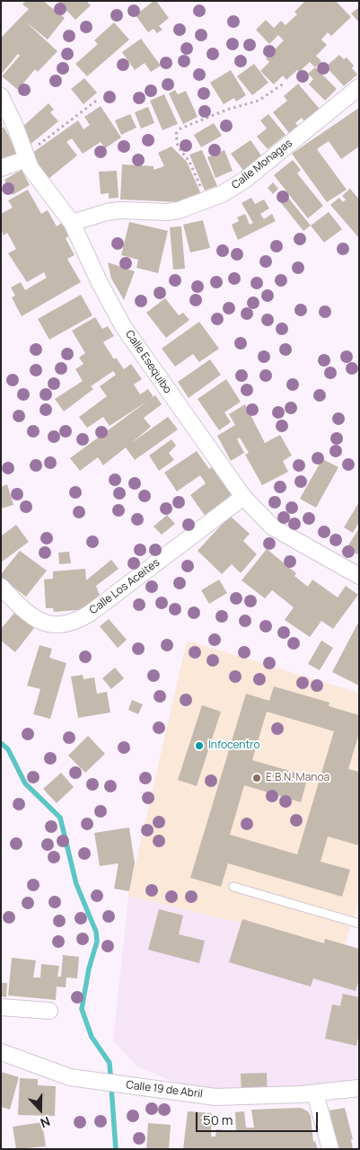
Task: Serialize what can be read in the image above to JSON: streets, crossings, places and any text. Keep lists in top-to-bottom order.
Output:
{
  "streets": {
    "street": [
      "Calle Monagas",
      "Calle Esequibo",
      "Calle Los Aceites",
      "Calle 19 de Abril"
    ]
  },
  "crossings": [
    ["Calle Monagas", "Calle Esequibo"],
    ["Calle Esequibo", "Calle Los Aceites"]
  ],
  "places": ["Infocentro", "E.B.N. Manoa"],
  "scale_bar": "50 m",
  "north": "bottom"
}
